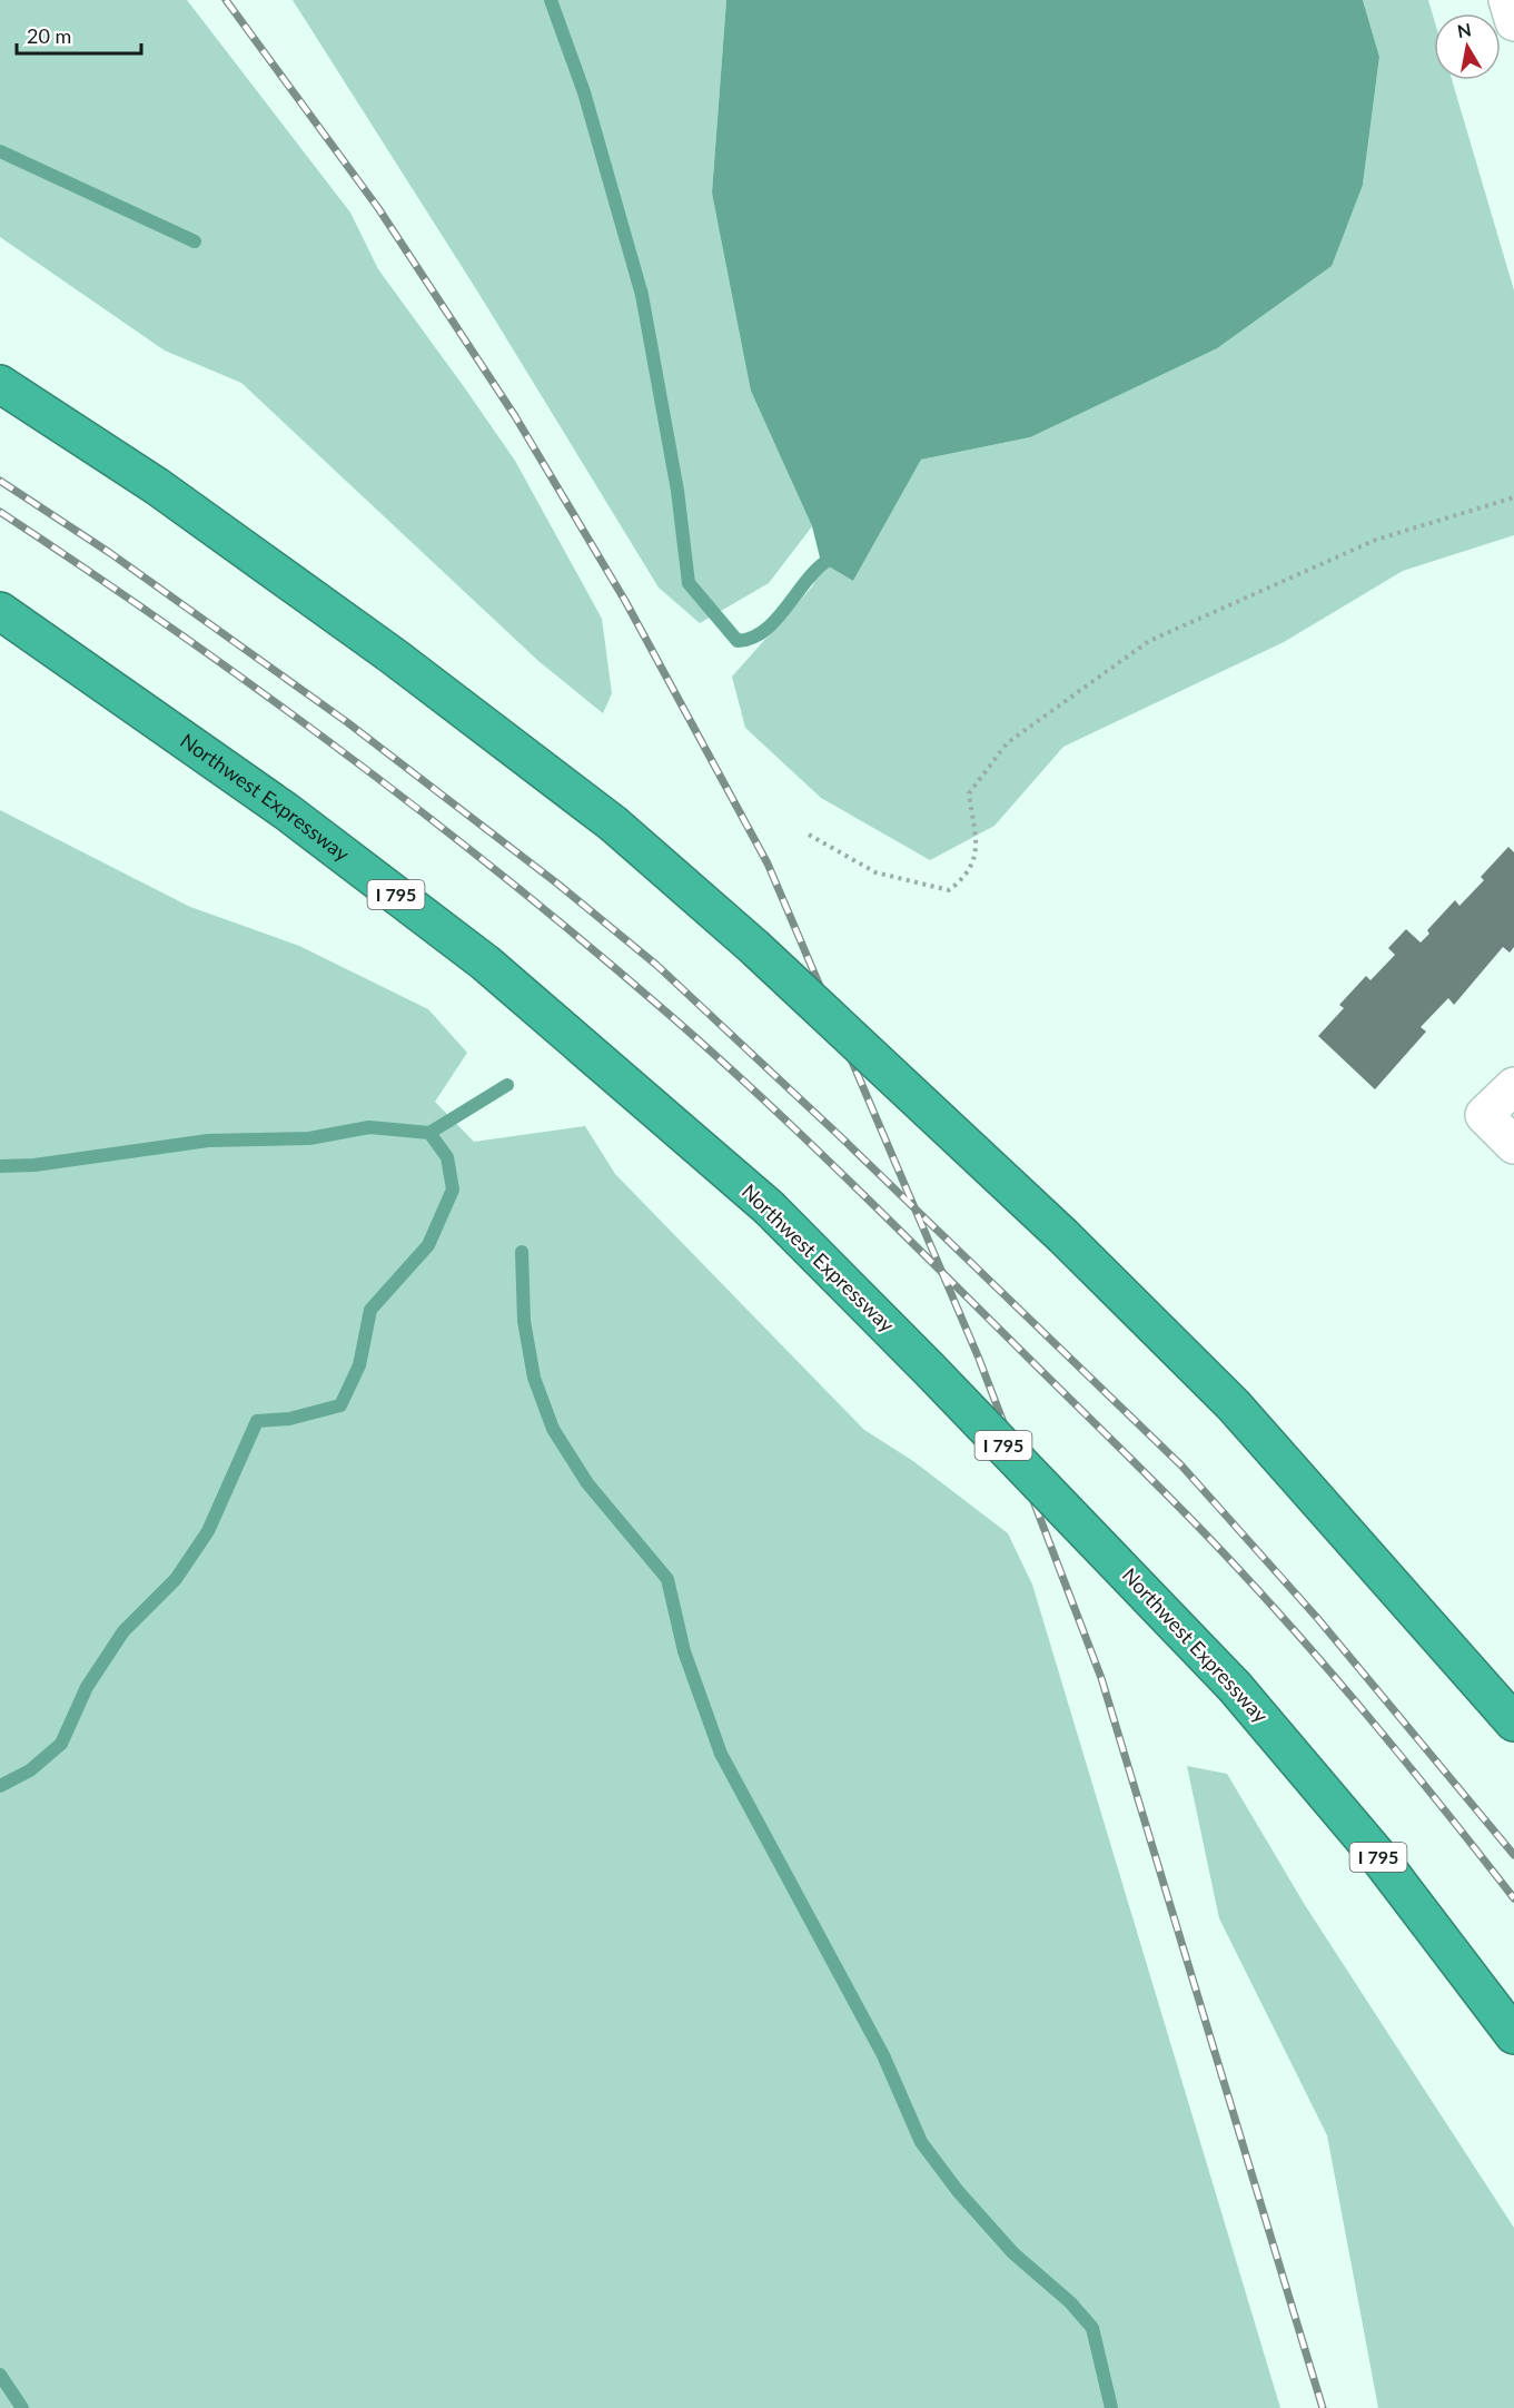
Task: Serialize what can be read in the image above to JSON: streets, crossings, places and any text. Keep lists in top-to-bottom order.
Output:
{
  "streets": {
    "highway": ["Northwest Expressway", "I 795"]
  },
  "scale_bar": "20 m",
  "north": "top"
}
